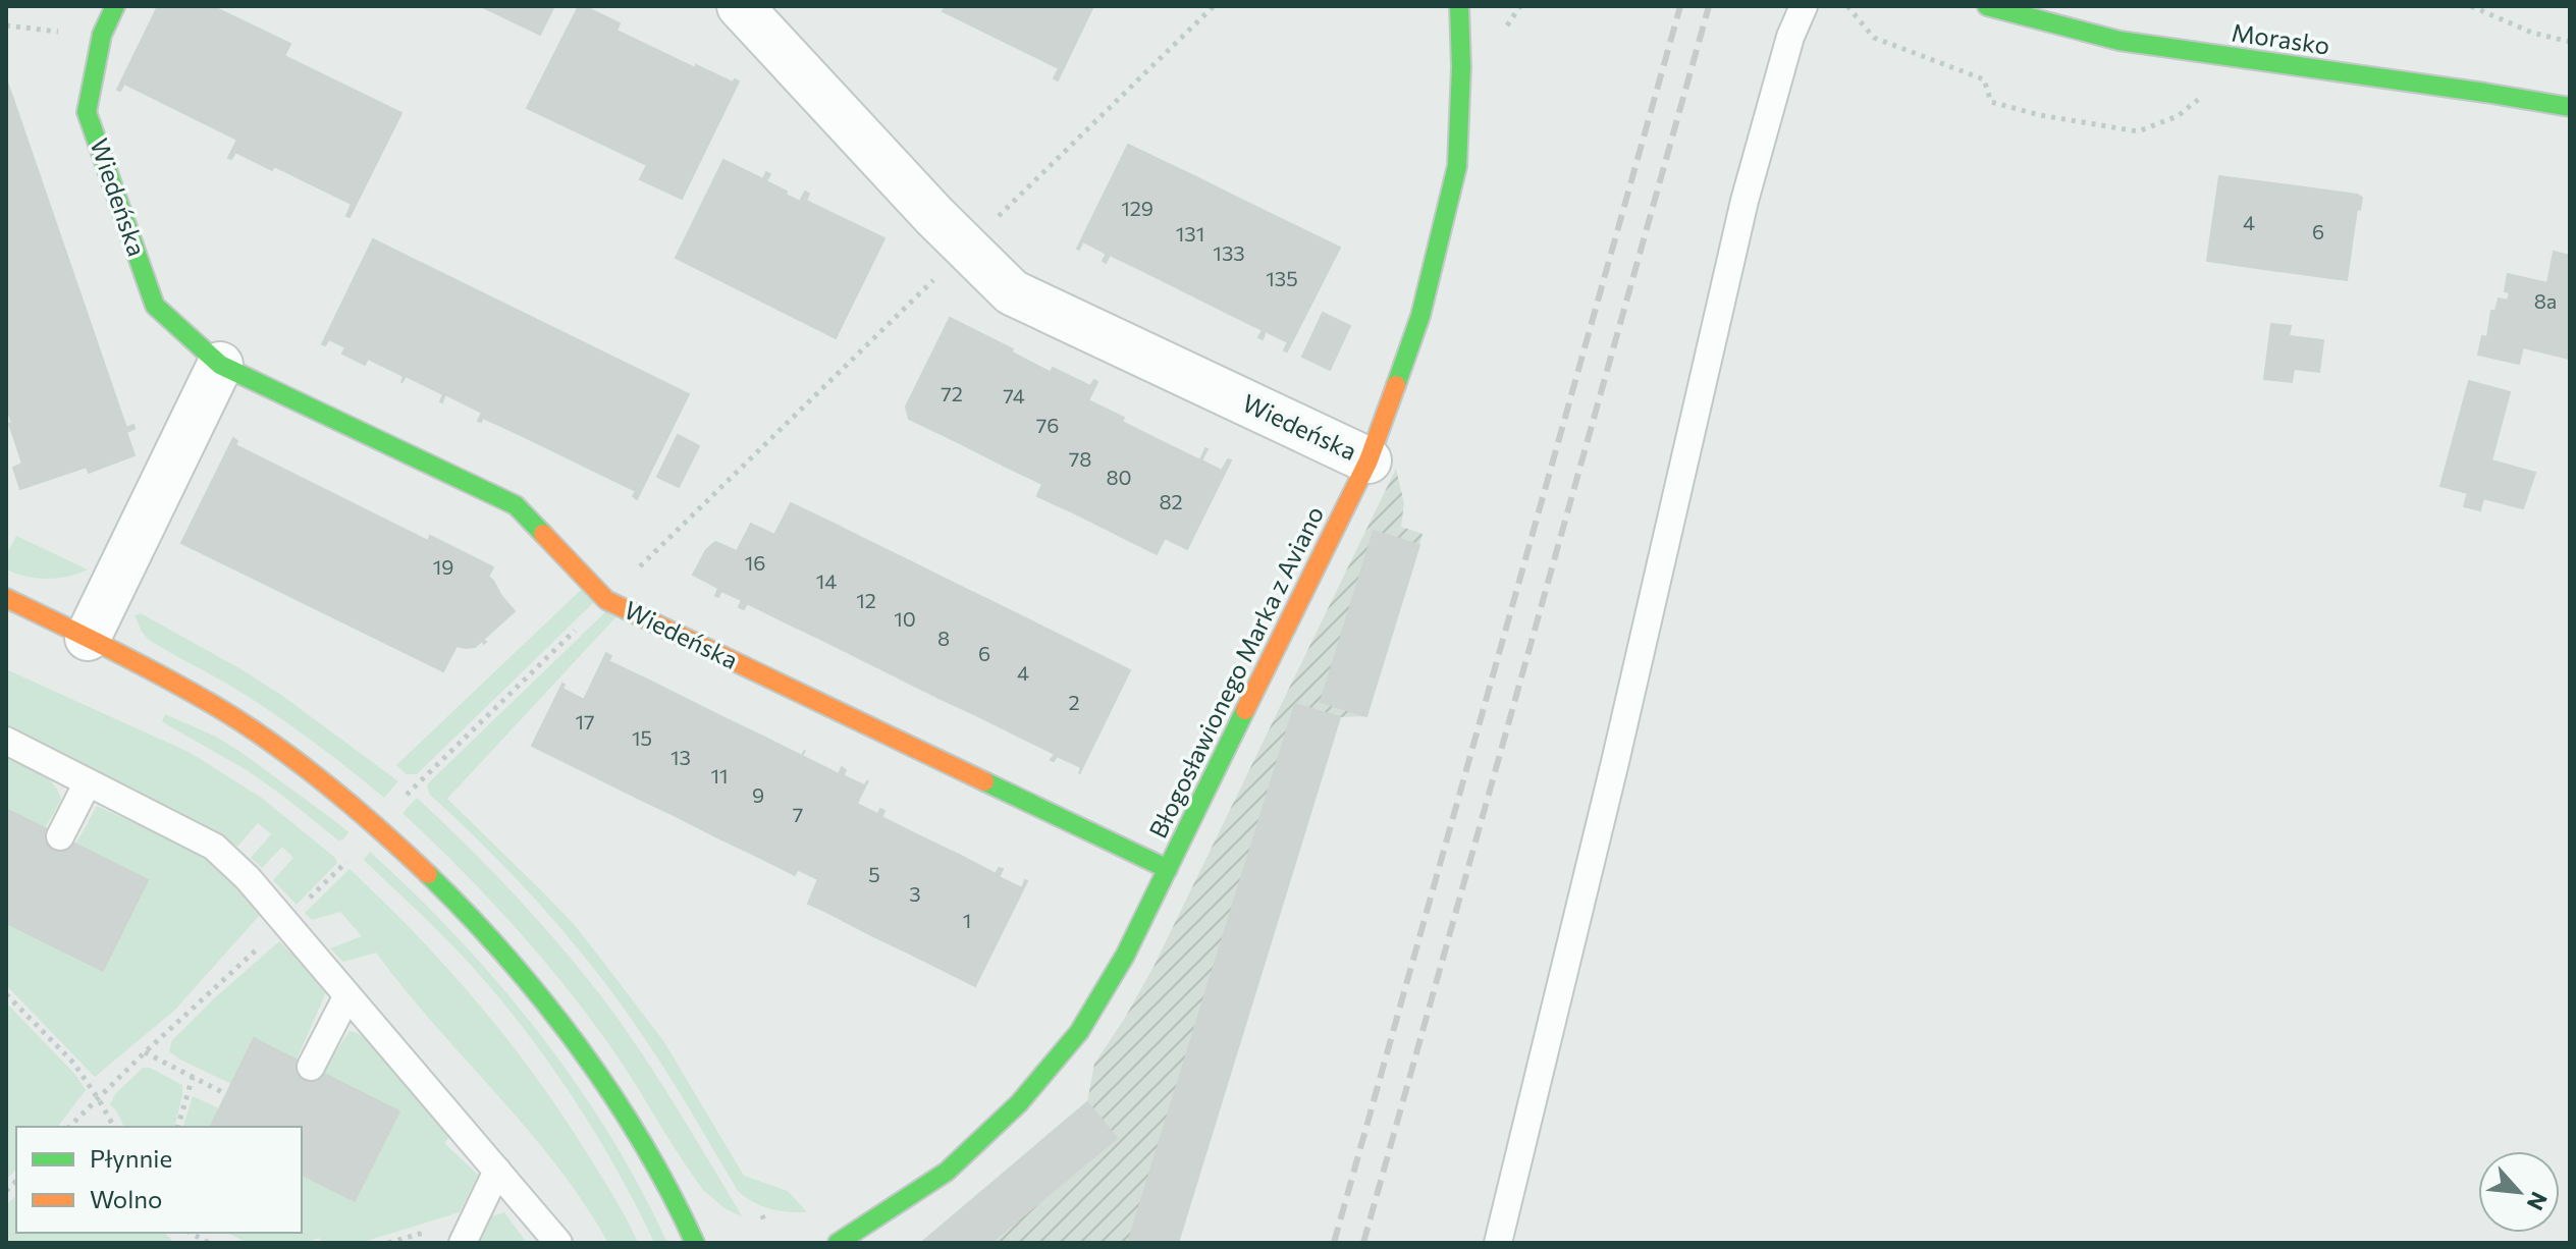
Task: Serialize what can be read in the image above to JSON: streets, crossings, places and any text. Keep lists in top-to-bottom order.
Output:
{
  "streets": {
    "street": ["Morasko", "Wiedeńska", "Błogosławionego Marka z Aviano"]
  },
  "crossings": [
    ["Wiedeńska", "Błogosławionego Marka z Aviano"]
  ],
  "house_numbers": [
    "129",
    "4",
    "6",
    "131",
    "133",
    "135",
    "8a",
    "72",
    "74",
    "76",
    "78",
    "80",
    "82",
    "16",
    "19",
    "14",
    "12",
    "10",
    "8",
    "6",
    "4",
    "2",
    "17",
    "15",
    "13",
    "11",
    "9",
    "7",
    "5",
    "3",
    "1"
  ],
  "legend": ["Płynnie", "Wolno"],
  "north": "bottom right"
}
